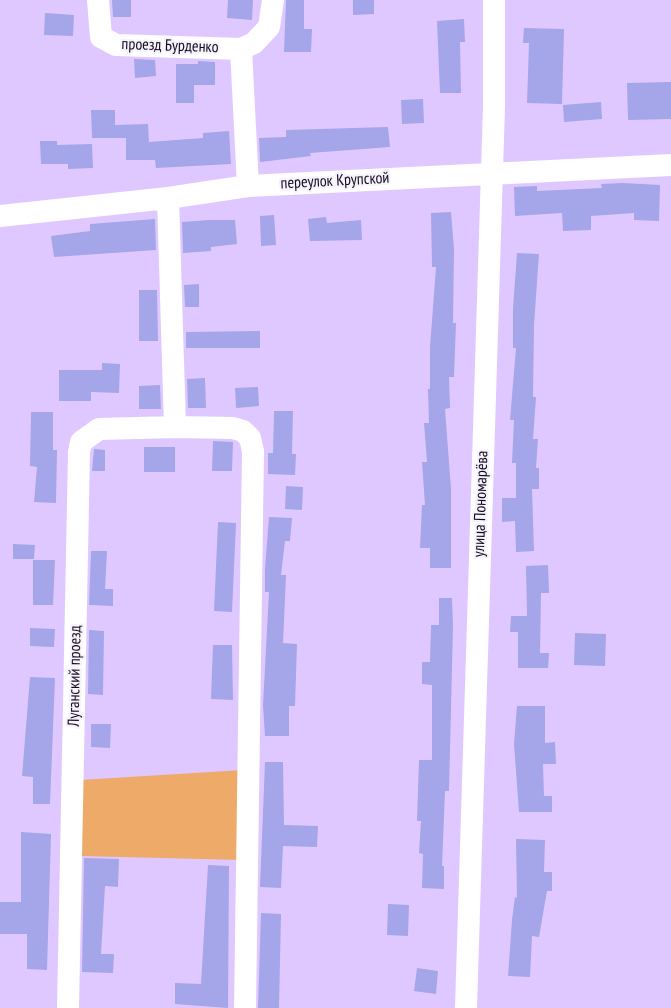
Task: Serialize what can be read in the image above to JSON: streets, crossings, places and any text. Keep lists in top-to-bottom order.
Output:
{
  "streets": {
    "street": [
      "проезд Бурденко",
      "переулок Крупской",
      "улица Пономарёва",
      "Луганский проезд"
    ]
  },
  "crossings": [
    ["проезд Бурденко", "переулок Крупской"],
    ["переулок Крупской", "улица Пономарёва"]
  ]
}
